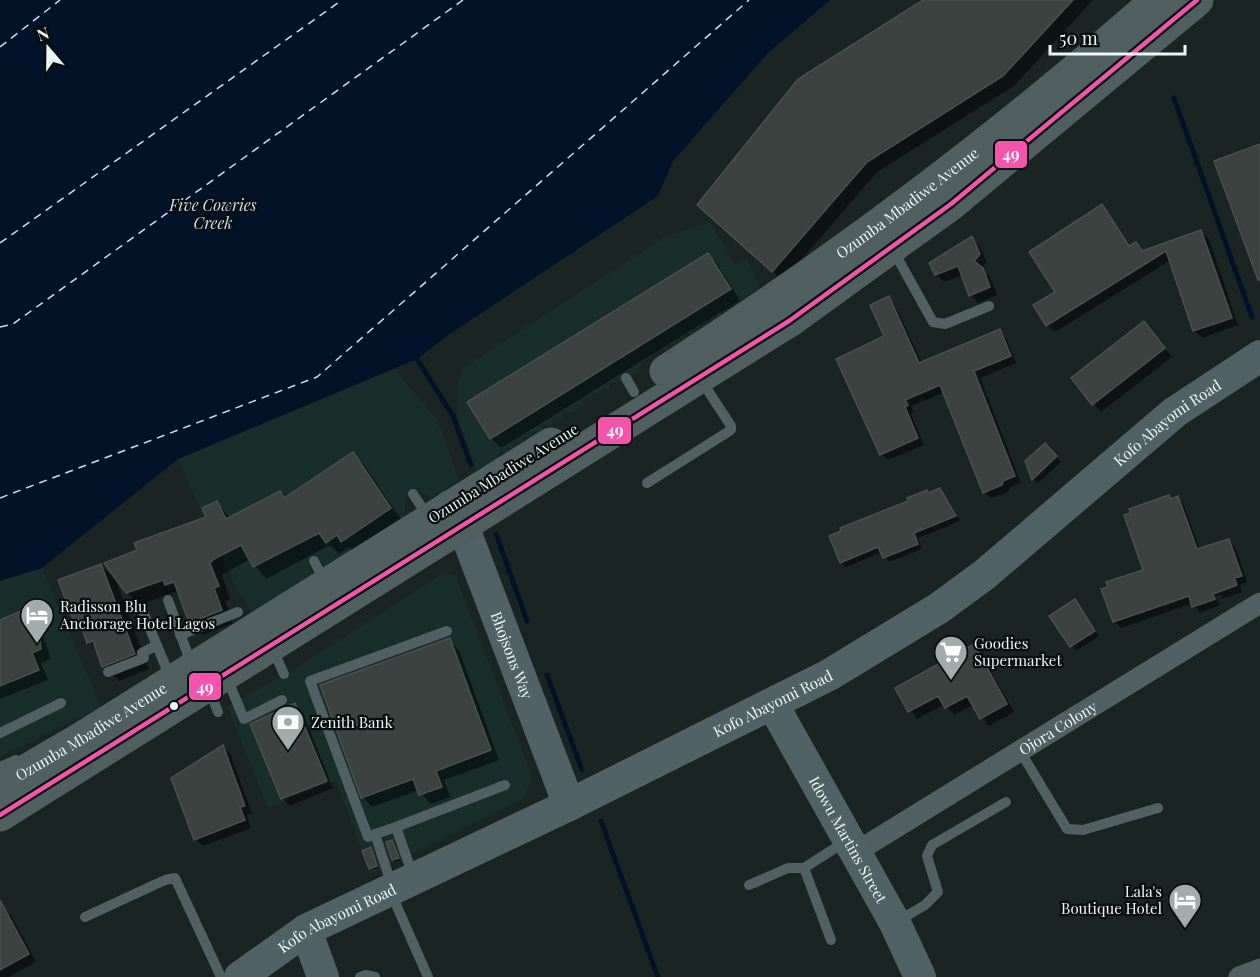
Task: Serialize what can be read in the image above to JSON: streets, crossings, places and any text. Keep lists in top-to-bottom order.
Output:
{
  "streets": {
    "highway": ["Ozumba Mbadiwe Avenue"],
    "street": [
      "Kofo Abayomi Road",
      "Bhojsons Way",
      "Ojora Colony",
      "Idowu Martins Street"
    ]
  },
  "crossings": [
    ["Ozumba Mbadiwe Avenue", "Bhojsons Way"],
    ["Kofo Abayomi Road", "Bhojsons Way"],
    ["Kofo Abayomi Road", "Idowu Martins Street"],
    ["Ojora Colony", "Idowu Martins Street"]
  ],
  "water": ["Five Cowries Creek"],
  "places": {
    "hotel": ["Radisson Blu Anchorage Hotel Lagos", "Lala's Boutique Hotel"],
    "supermarket": ["Goodies Supermarket"],
    "bank": ["Zenith Bank"]
  },
  "lines": ["transit line 49"],
  "scale_bar": "50 m",
  "north": "top"
}
